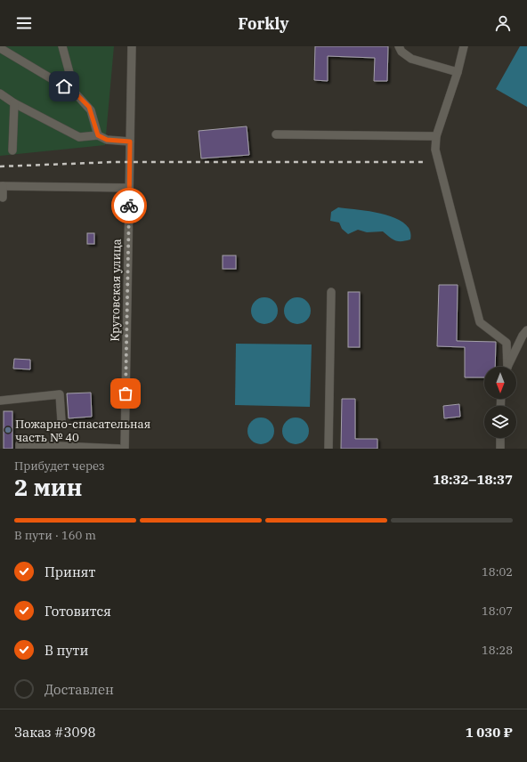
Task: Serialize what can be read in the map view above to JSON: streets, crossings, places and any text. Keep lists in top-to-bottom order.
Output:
{
  "streets": {
    "street": ["Крутовская улица"]
  },
  "places": ["Пожарно-спасательная часть № 40"],
  "north": "bottom",
  "page": {
    "header": "Forkly",
    "heading": ["2 мин", "Прибудет через", "18:32–18:37"],
    "panel": ["Заказ #3098", "1 030 ₽"],
    "bar": "В пути · 160 m",
    "list": [
      ["Принят", "18:02"],
      ["Готовится", "18:07"],
      ["В пути", "18:28"],
      "Доставлен"
    ]
  }
}
